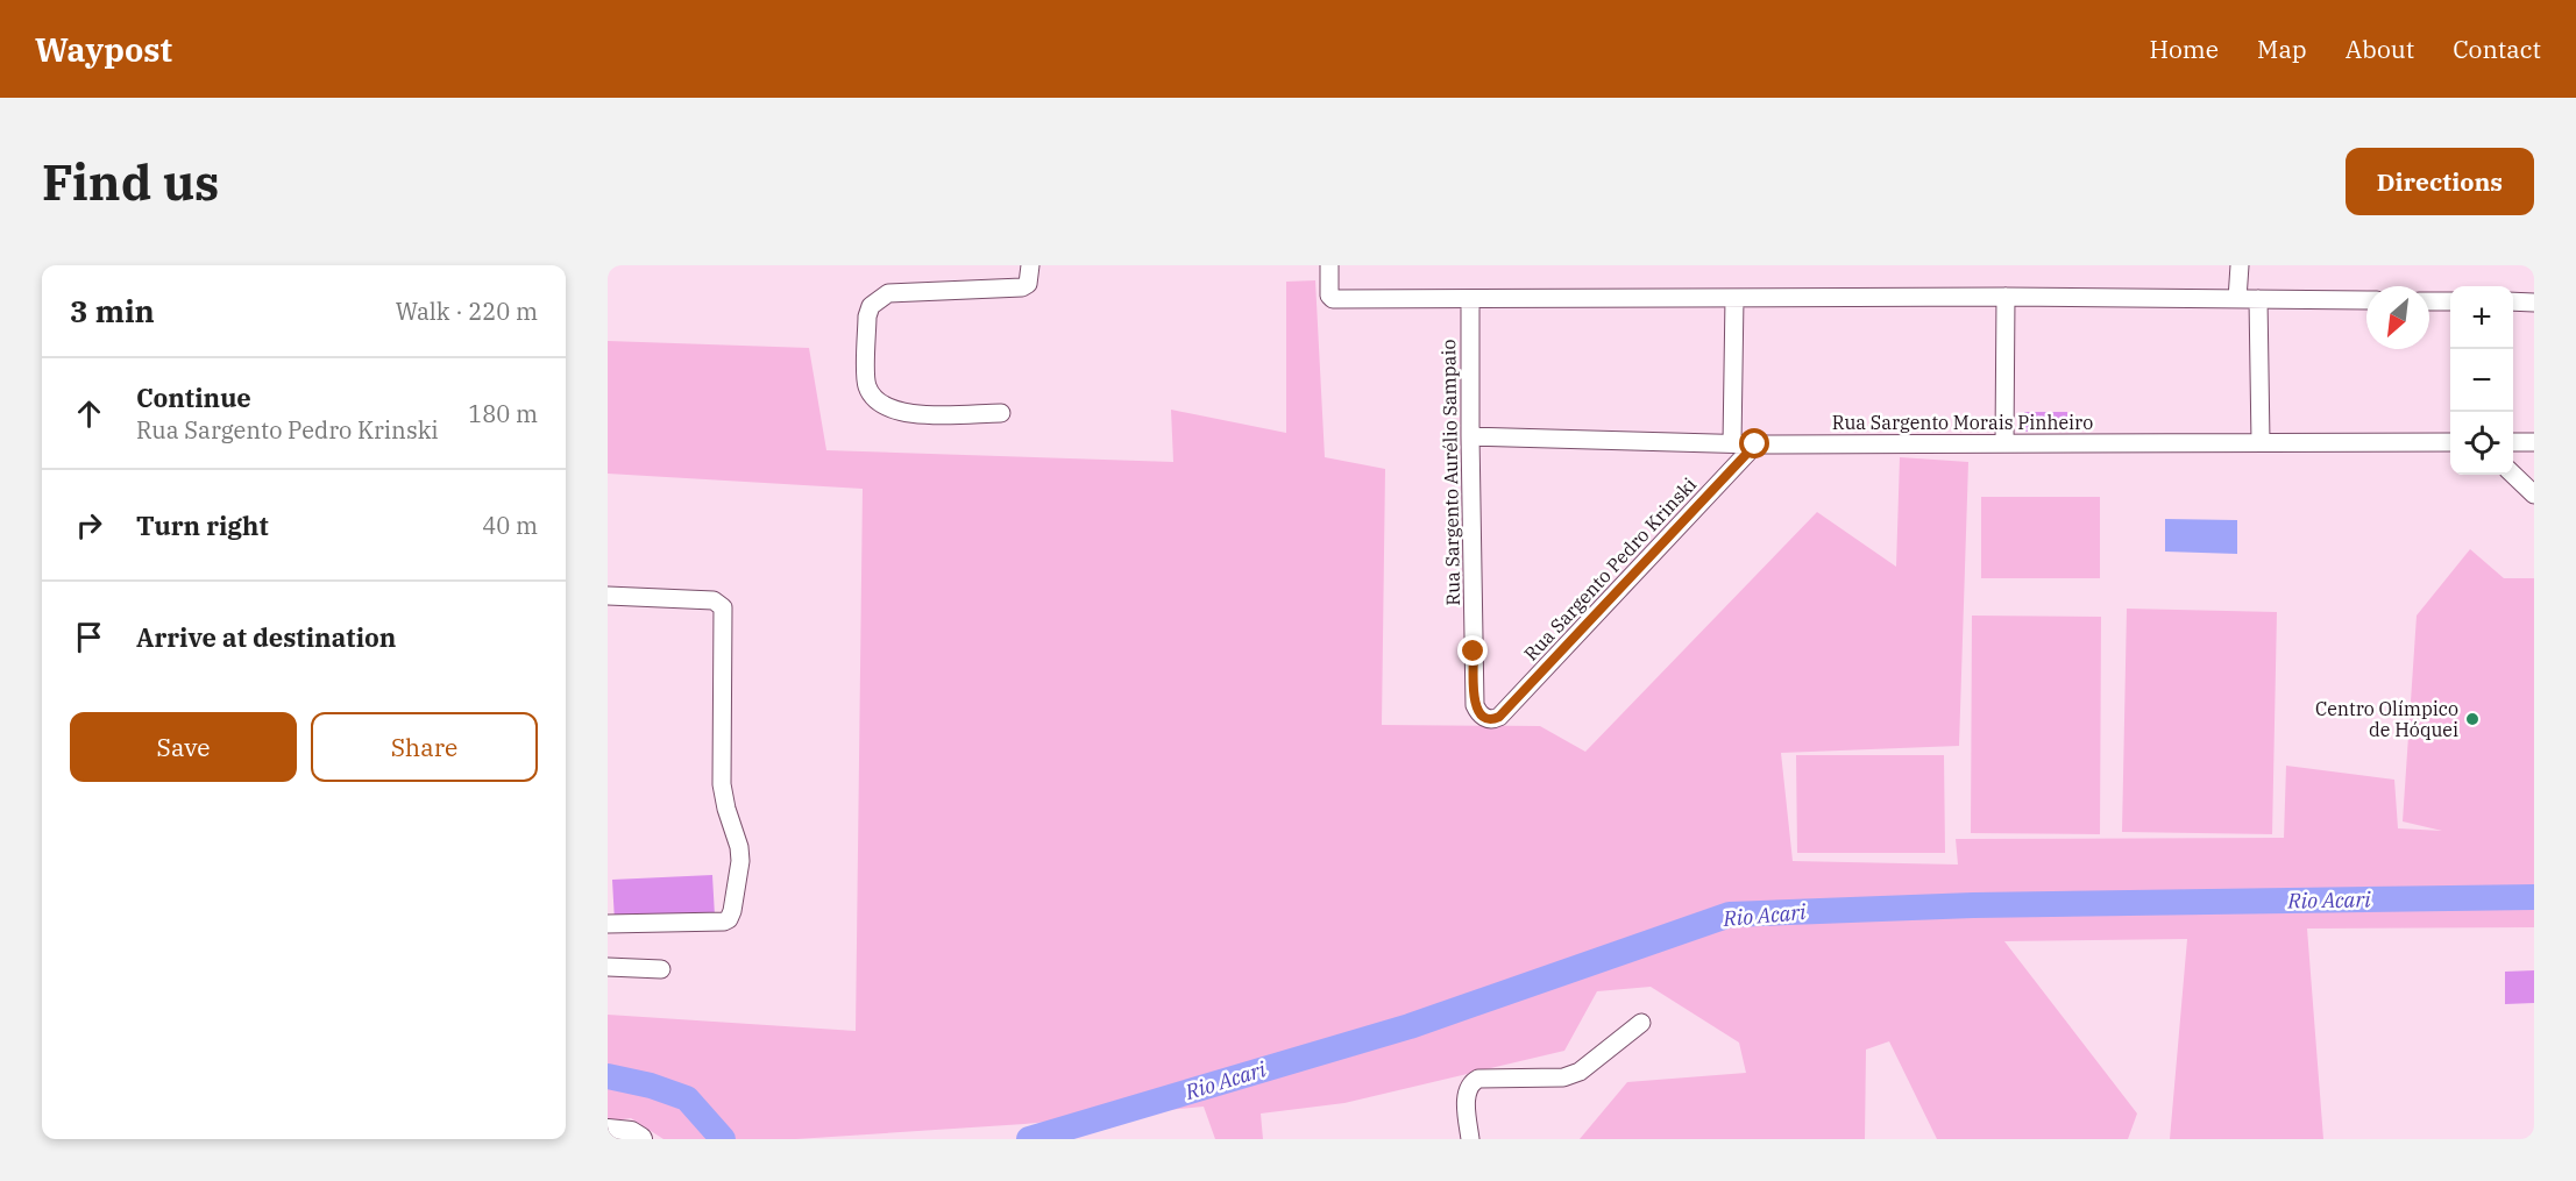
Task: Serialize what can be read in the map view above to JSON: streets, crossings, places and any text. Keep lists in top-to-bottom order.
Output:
{
  "streets": {
    "street": ["Rua Sargento Morais Pinheiro", "Rua Sargento Aurélio Sampaio", "Rua Sargento Pedro Krinski"]
  },
  "crossings": [
    ["Rua Sargento Morais Pinheiro", "Rua Sargento Aurélio Sampaio"],
    ["Rua Sargento Morais Pinheiro", "Rua Sargento Pedro Krinski"],
    ["Rua Sargento Aurélio Sampaio", "Rua Sargento Pedro Krinski"]
  ],
  "water": ["Rio Acari"],
  "places": ["Centro Olímpico de Hóquei"],
  "north": "bottom left",
  "page": {
    "header": "Waypost",
    "nav": [
      "Home",
      "Map",
      "About",
      "Contact"
    ],
    "buttons": [
      "Directions",
      ["Save", "Share"]
    ],
    "title": "Find us",
    "heading": ["3 min", "Walk · 220 m"],
    "map_buttons": ["+", "−"],
    "list": [
      ["Continue", "Rua Sargento Pedro Krinski", "180 m"],
      ["Turn right", "40 m"],
      "Arrive at destination"
    ]
  }
}
